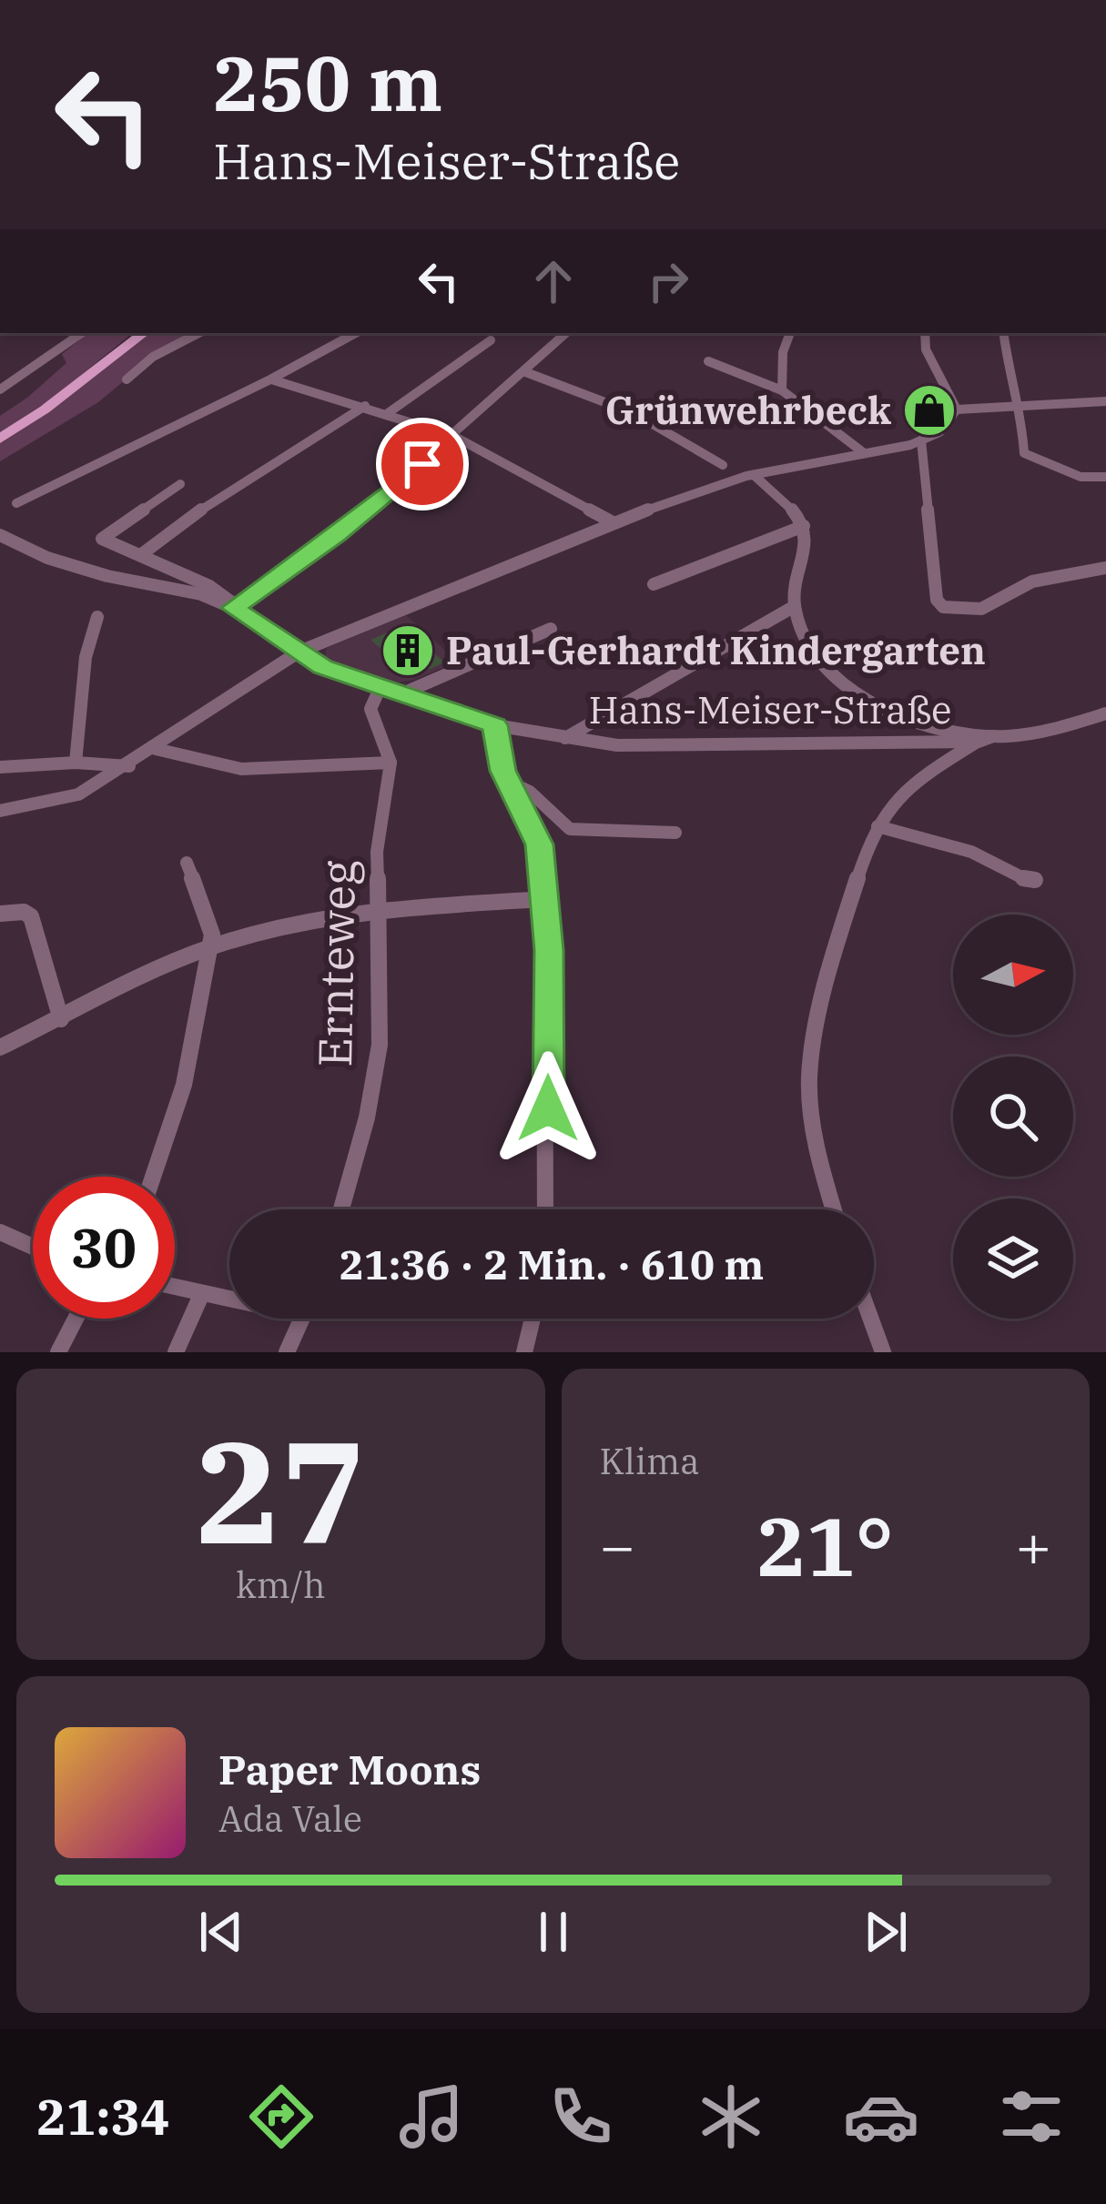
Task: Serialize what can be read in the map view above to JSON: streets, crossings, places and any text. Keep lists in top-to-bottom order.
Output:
{
  "streets": {
    "street": ["Hans-Meiser-Straße", "Ernteweg"]
  },
  "places": {
    "shop": ["Grünwehrbeck"],
    "building": ["Paul-Gerhardt Kindergarten"]
  },
  "north": "right",
  "page": {
    "turn": ["250 m", "Hans-Meiser-Straße"],
    "limit": "30",
    "trip": "21:36 · 2 Min. · 610 m",
    "tile": [
      ["27", "km/h"],
      "Klima"
    ],
    "heat": ["−", "21°", "+"],
    "song": ["Paper Moons", "Ada Vale"],
    "tabs": "21:34"
  }
}
